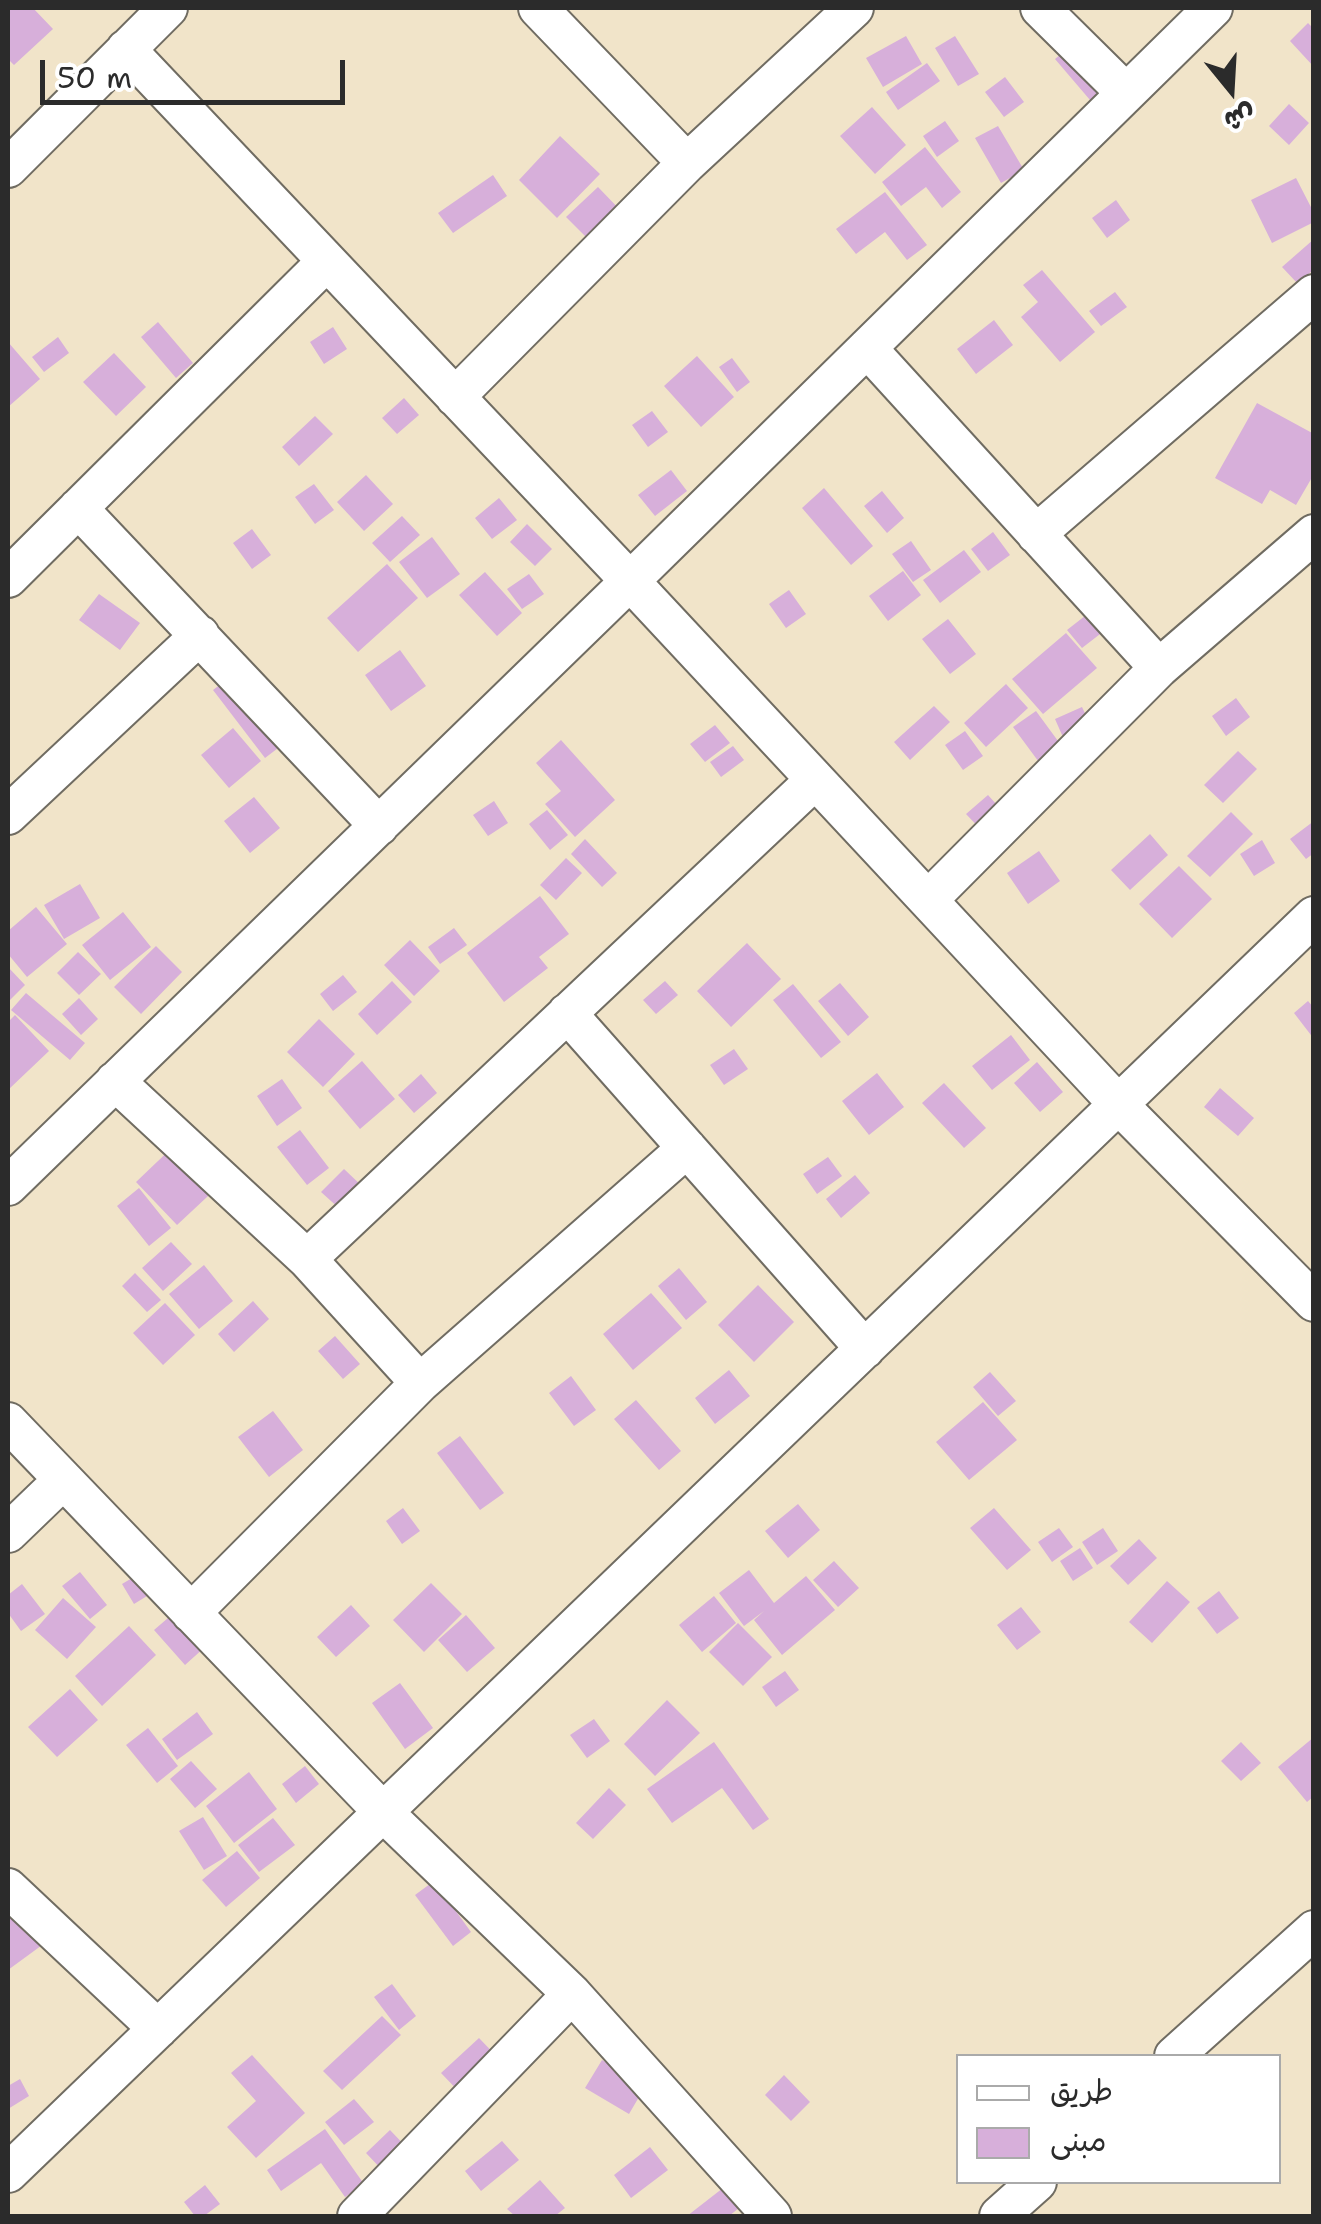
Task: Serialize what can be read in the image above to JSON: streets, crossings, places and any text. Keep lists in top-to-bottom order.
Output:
{
  "legend": ["طريق", "مبنى"],
  "scale_bar": "50 m",
  "north": "bottom"
}
